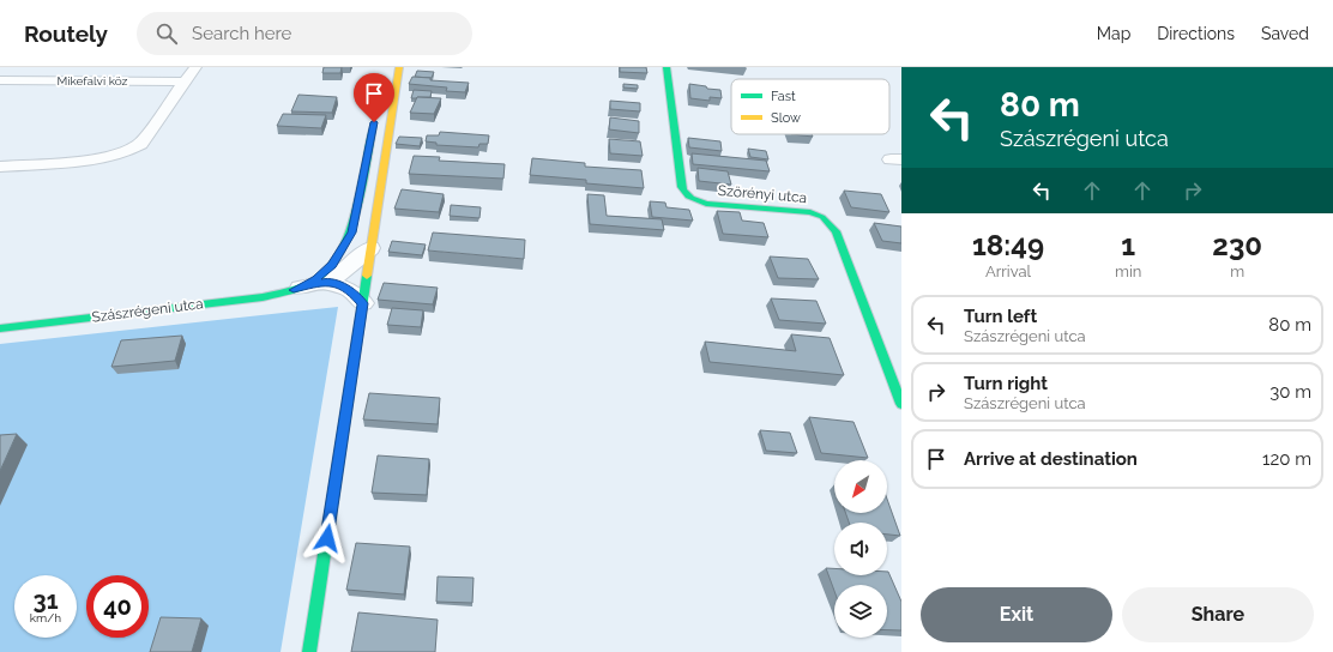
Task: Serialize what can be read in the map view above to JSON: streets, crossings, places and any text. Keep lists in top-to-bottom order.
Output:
{
  "streets": {
    "street": ["Mikefalvi köz", "Szörényi utca", "Szászrégeni utca"]
  },
  "legend": ["Fast", "Slow"],
  "north": "bottom left",
  "page": {
    "header": "Routely",
    "search": "Search here",
    "nav": ["Map", "Directions", "Saved"],
    "turn": ["80 m", "Szászrégeni utca"],
    "eta": [
      "18:49",
      "Arrival",
      "1",
      "min",
      "230",
      "m"
    ],
    "list": [
      {
        "name": "Turn left",
        "note": "Szászrégeni utca",
        "value": "80 m"
      },
      {
        "name": "Turn right",
        "note": "Szászrégeni utca",
        "value": "30 m"
      },
      {
        "name": "Arrive at destination",
        "value": "120 m"
      }
    ],
    "speed": "31 km/h",
    "limit": "40",
    "buttons": ["Exit", "Share"]
  }
}
